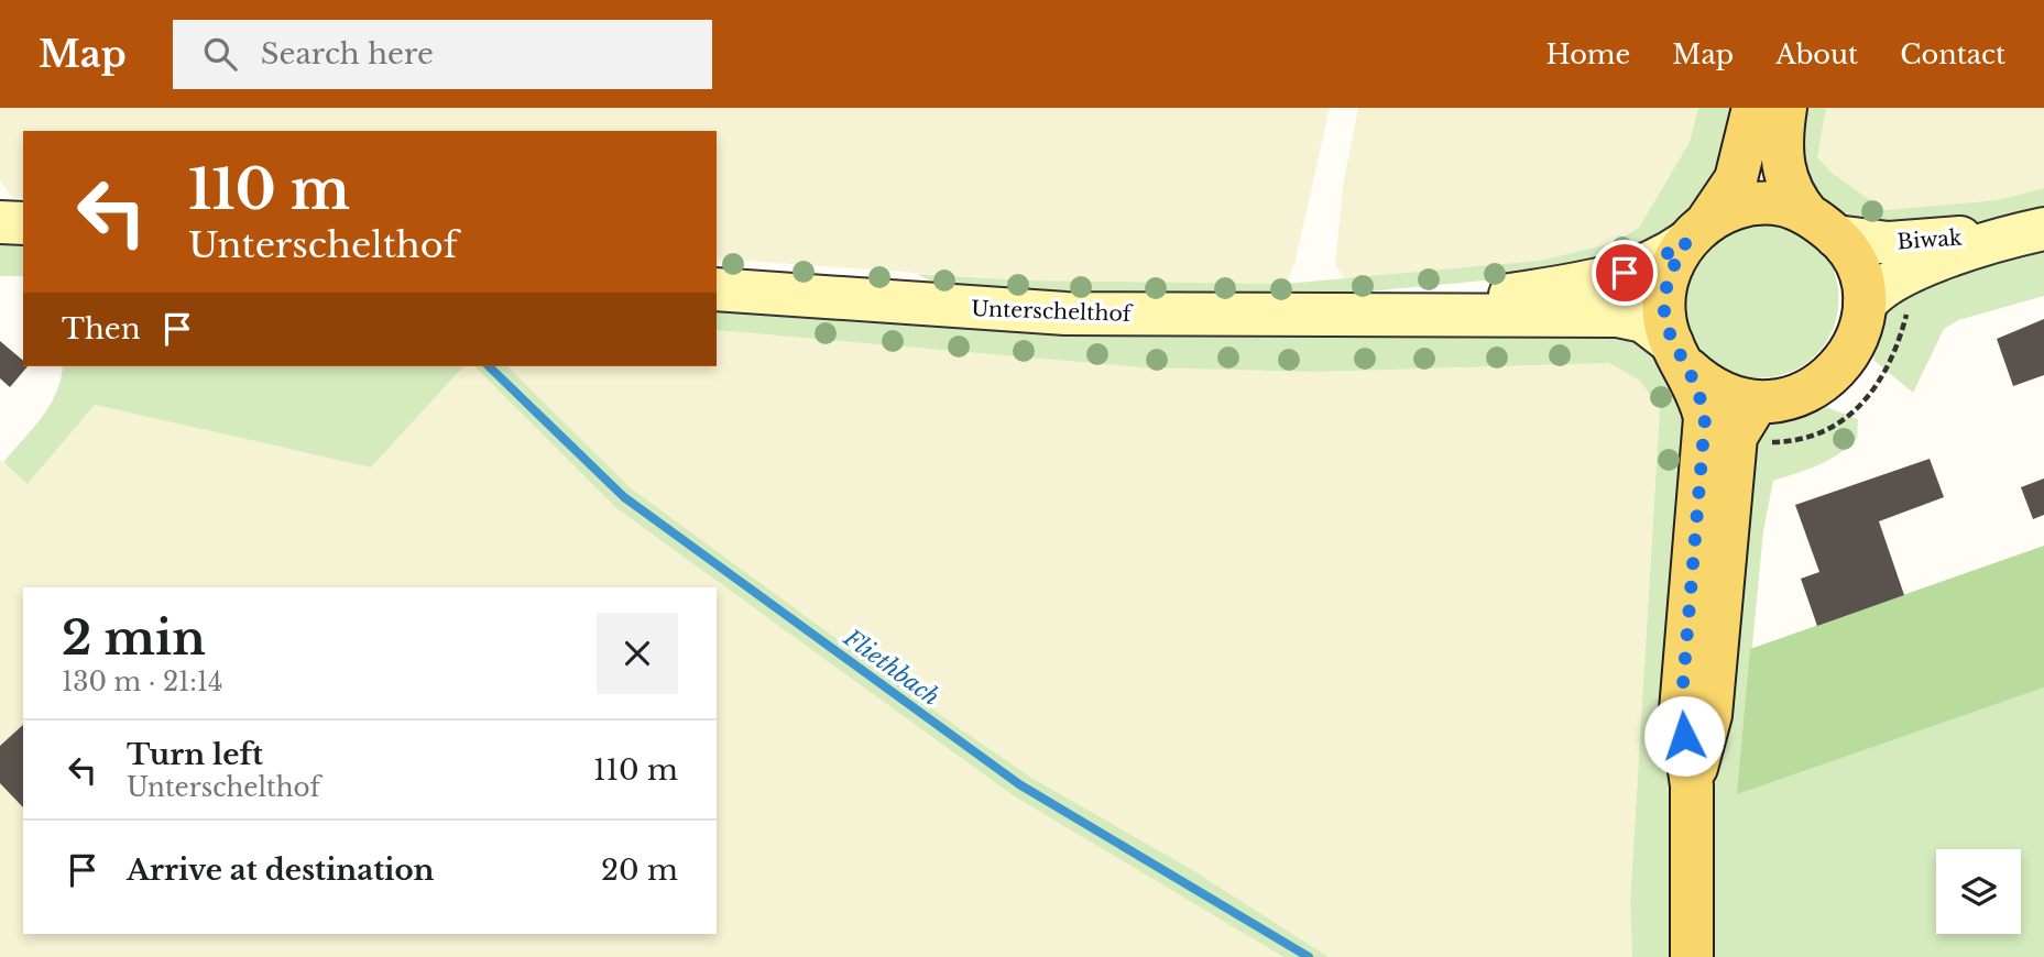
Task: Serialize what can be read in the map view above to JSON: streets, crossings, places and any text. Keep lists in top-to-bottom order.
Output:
{
  "streets": {
    "main road": ["Unterschelthof"],
    "street": ["Biwak"]
  },
  "crossings": [
    ["Biwak", "Unterschelthof"]
  ],
  "water": ["Fliethbach"],
  "page": {
    "header": "Map",
    "search": "Search here",
    "nav": [
      "Home",
      "Map",
      "About",
      "Contact"
    ],
    "turn": ["110 m", "Unterschelthof"],
    "then": "Then",
    "heading": ["2 min", "130 m · 21:14"],
    "list": [
      {
        "name": "Turn left",
        "note": "Unterschelthof",
        "value": "110 m"
      },
      {
        "name": "Arrive at destination",
        "value": "20 m"
      }
    ]
  }
}
